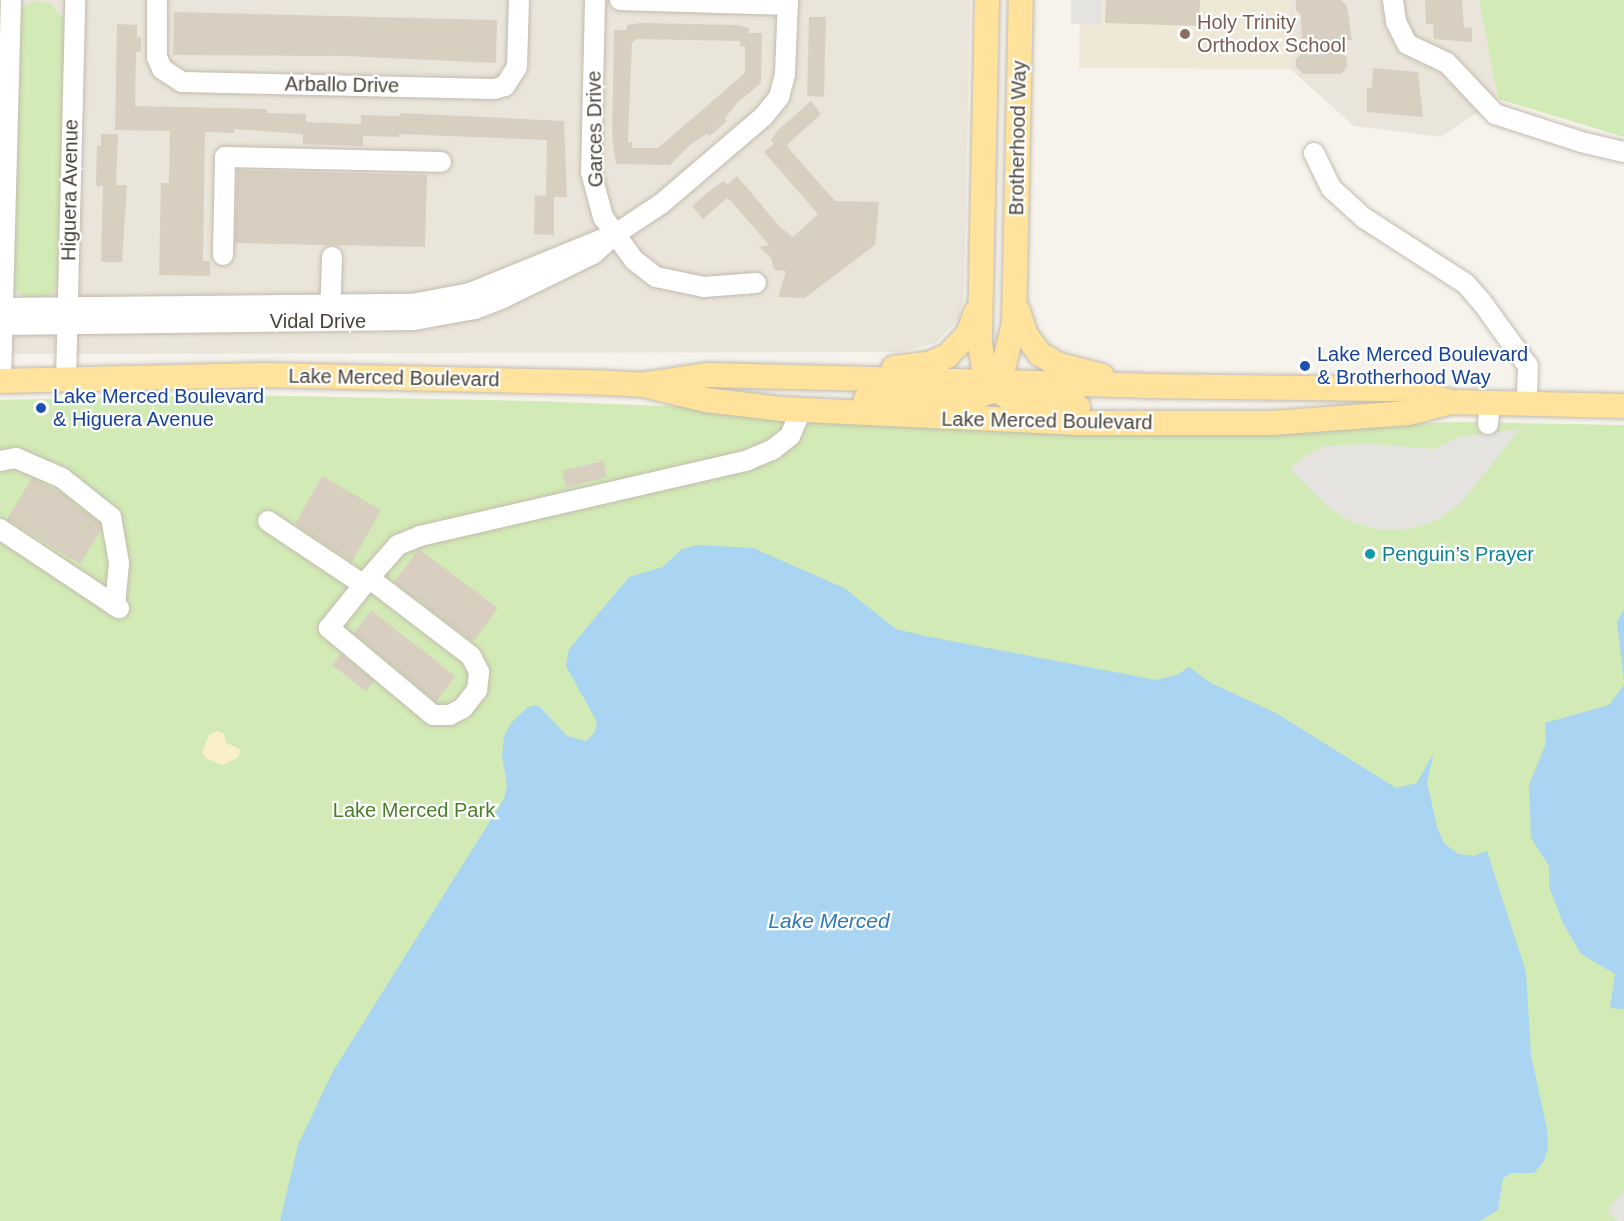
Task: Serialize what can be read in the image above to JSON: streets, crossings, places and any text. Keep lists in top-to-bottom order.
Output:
{
  "streets": {
    "main road": ["Brotherhood Way", "Lake Merced Boulevard"],
    "street": [
      "Arballo Drive",
      "Garces Drive",
      "Higuera Avenue",
      "Vidal Drive"
    ]
  },
  "crossings": [
    ["Garces Drive", "Vidal Drive"],
    ["Higuera Avenue", "Vidal Drive"],
    ["Higuera Avenue", "Lake Merced Boulevard"]
  ],
  "water": ["Lake Merced"],
  "parks": ["Lake Merced Park"],
  "places": [
    "Holy Trinity Orthodox School",
    "Lake Merced Boulevard & Brotherhood Way",
    "Lake Merced Boulevard & Higuera Avenue",
    "Penguin’s Prayer"
  ]
}
